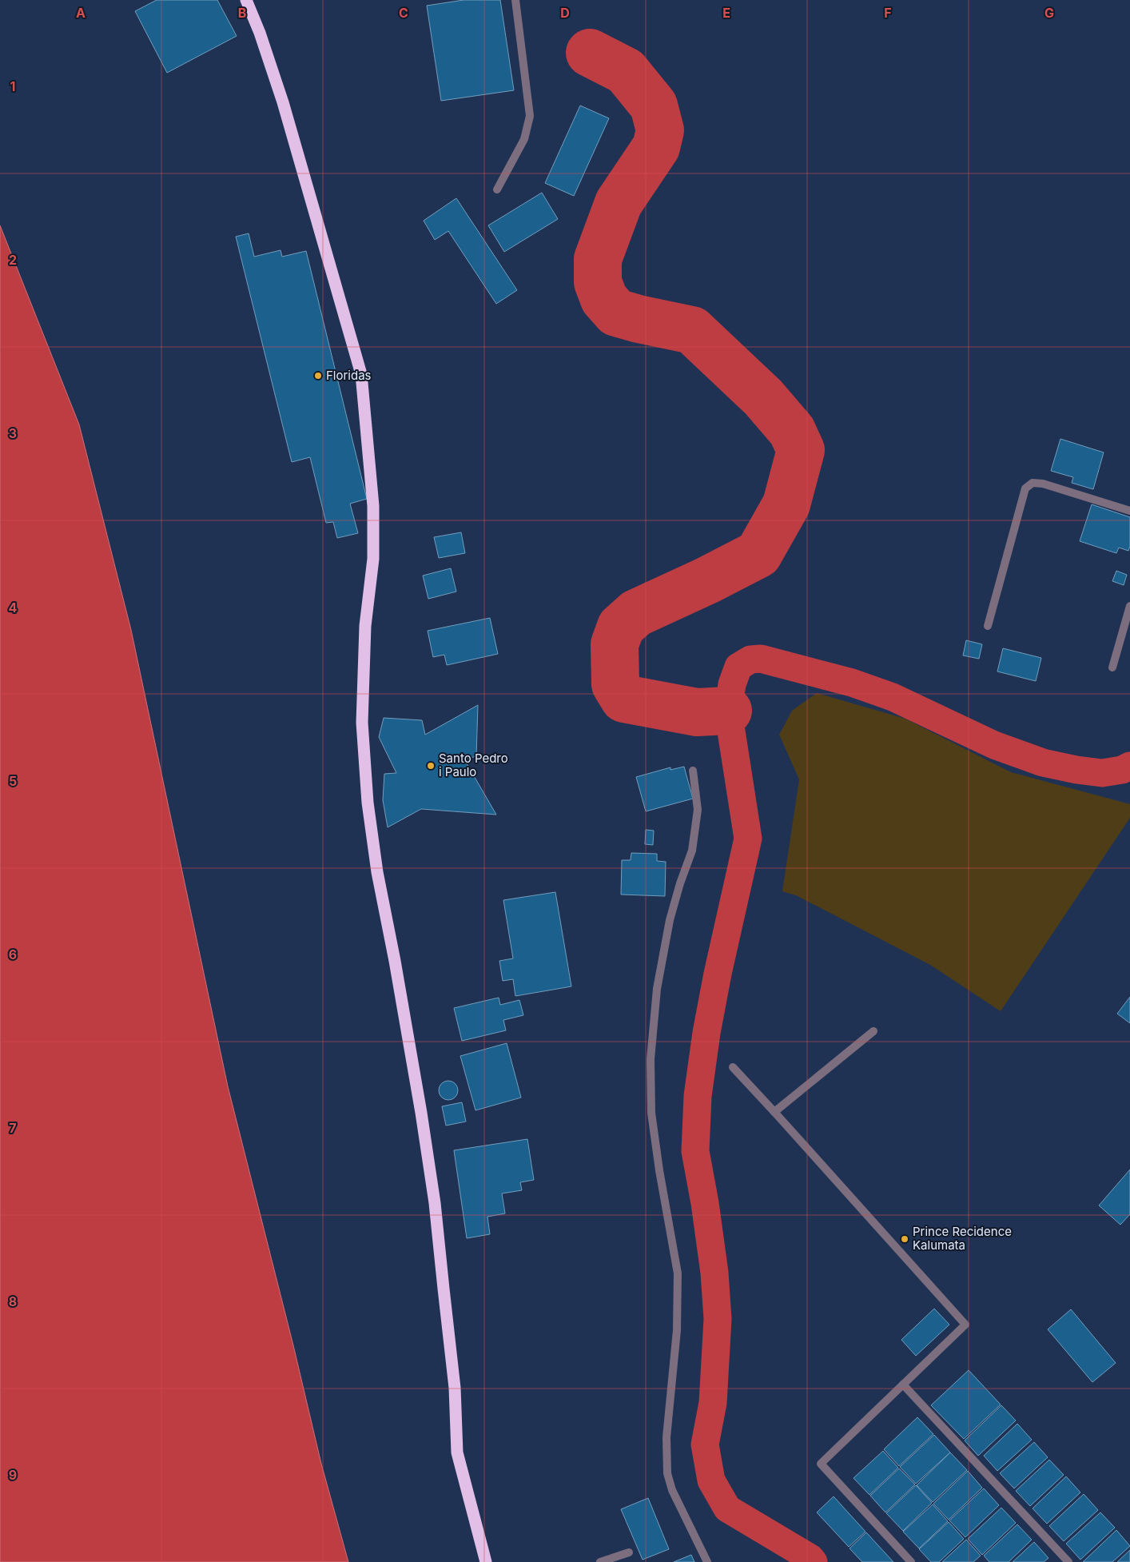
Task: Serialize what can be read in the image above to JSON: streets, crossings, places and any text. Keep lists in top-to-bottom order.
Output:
{
  "places": ["Floridas", "Santo Pedro i Paulo", "Prince Recidence Kalumata"],
  "grid": {
    "columns": [
      "A",
      "B",
      "C",
      "D",
      "E",
      "F",
      "G"
    ],
    "rows": [
      "1",
      "2",
      "3",
      "4",
      "5",
      "6",
      "7",
      "8",
      "9"
    ]
  }
}
